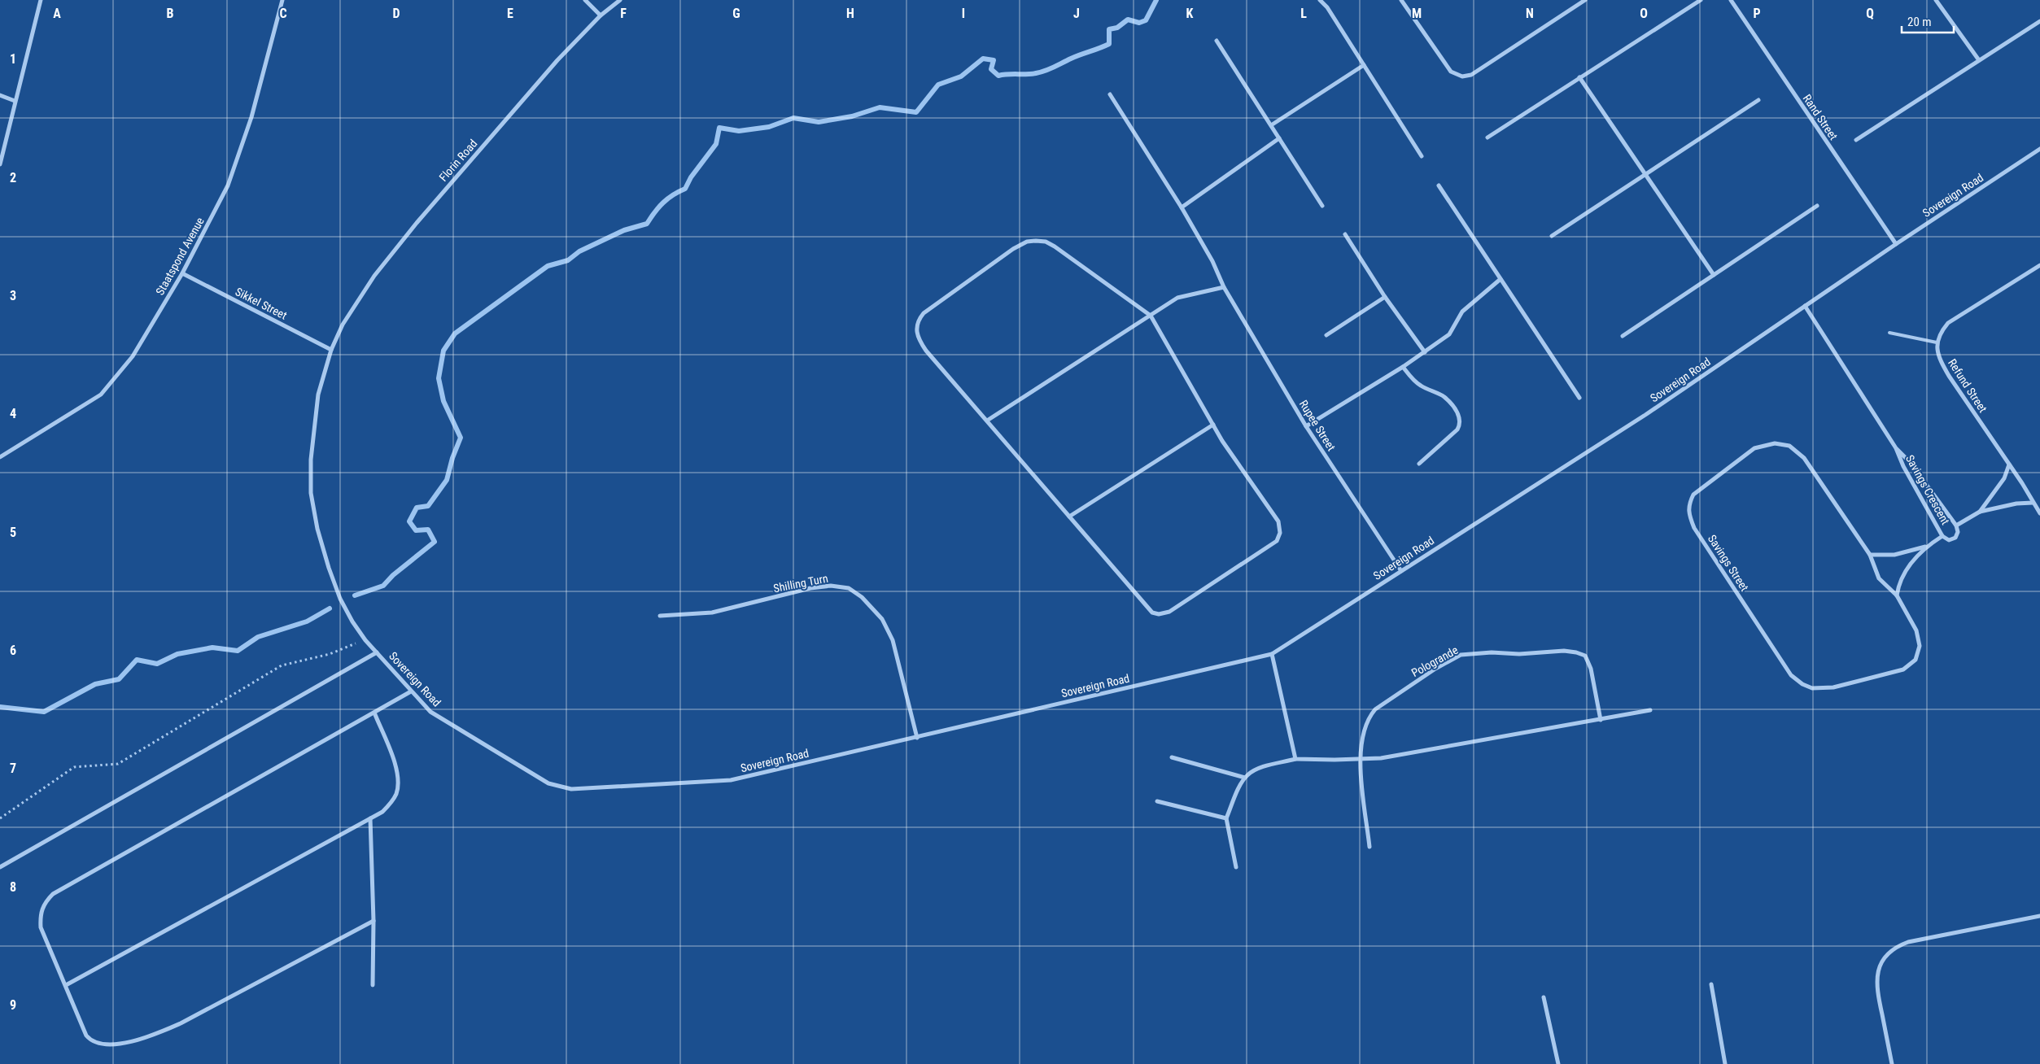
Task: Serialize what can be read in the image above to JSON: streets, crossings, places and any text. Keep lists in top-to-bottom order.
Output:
{
  "streets": {
    "street": [
      "Rand Street",
      "Florin Road",
      "Sovereign Road",
      "Staatspond Avenue",
      "Sikkel Street",
      "Refund Street",
      "Rupee Street",
      "Savings Crescent",
      "Savings Street",
      "Shilling Turn",
      "Pologrande"
    ]
  },
  "crossings": [
    ["Rand Street", "Sovereign Road"],
    ["Florin Road", "Sovereign Road"],
    ["Florin Road", "Sikkel Street"],
    ["Sovereign Road", "Sikkel Street"],
    ["Sovereign Road", "Rupee Street"],
    ["Sovereign Road", "Savings Crescent"],
    ["Sovereign Road", "Shilling Turn"],
    ["Staatspond Avenue", "Sikkel Street"]
  ],
  "scale_bar": "20 m",
  "grid": {
    "columns": [
      "A",
      "B",
      "C",
      "D",
      "E",
      "F",
      "G",
      "H",
      "I",
      "J",
      "K",
      "L",
      "M",
      "N",
      "O",
      "P",
      "Q"
    ],
    "rows": [
      "1",
      "2",
      "3",
      "4",
      "5",
      "6",
      "7",
      "8",
      "9"
    ]
  }
}
